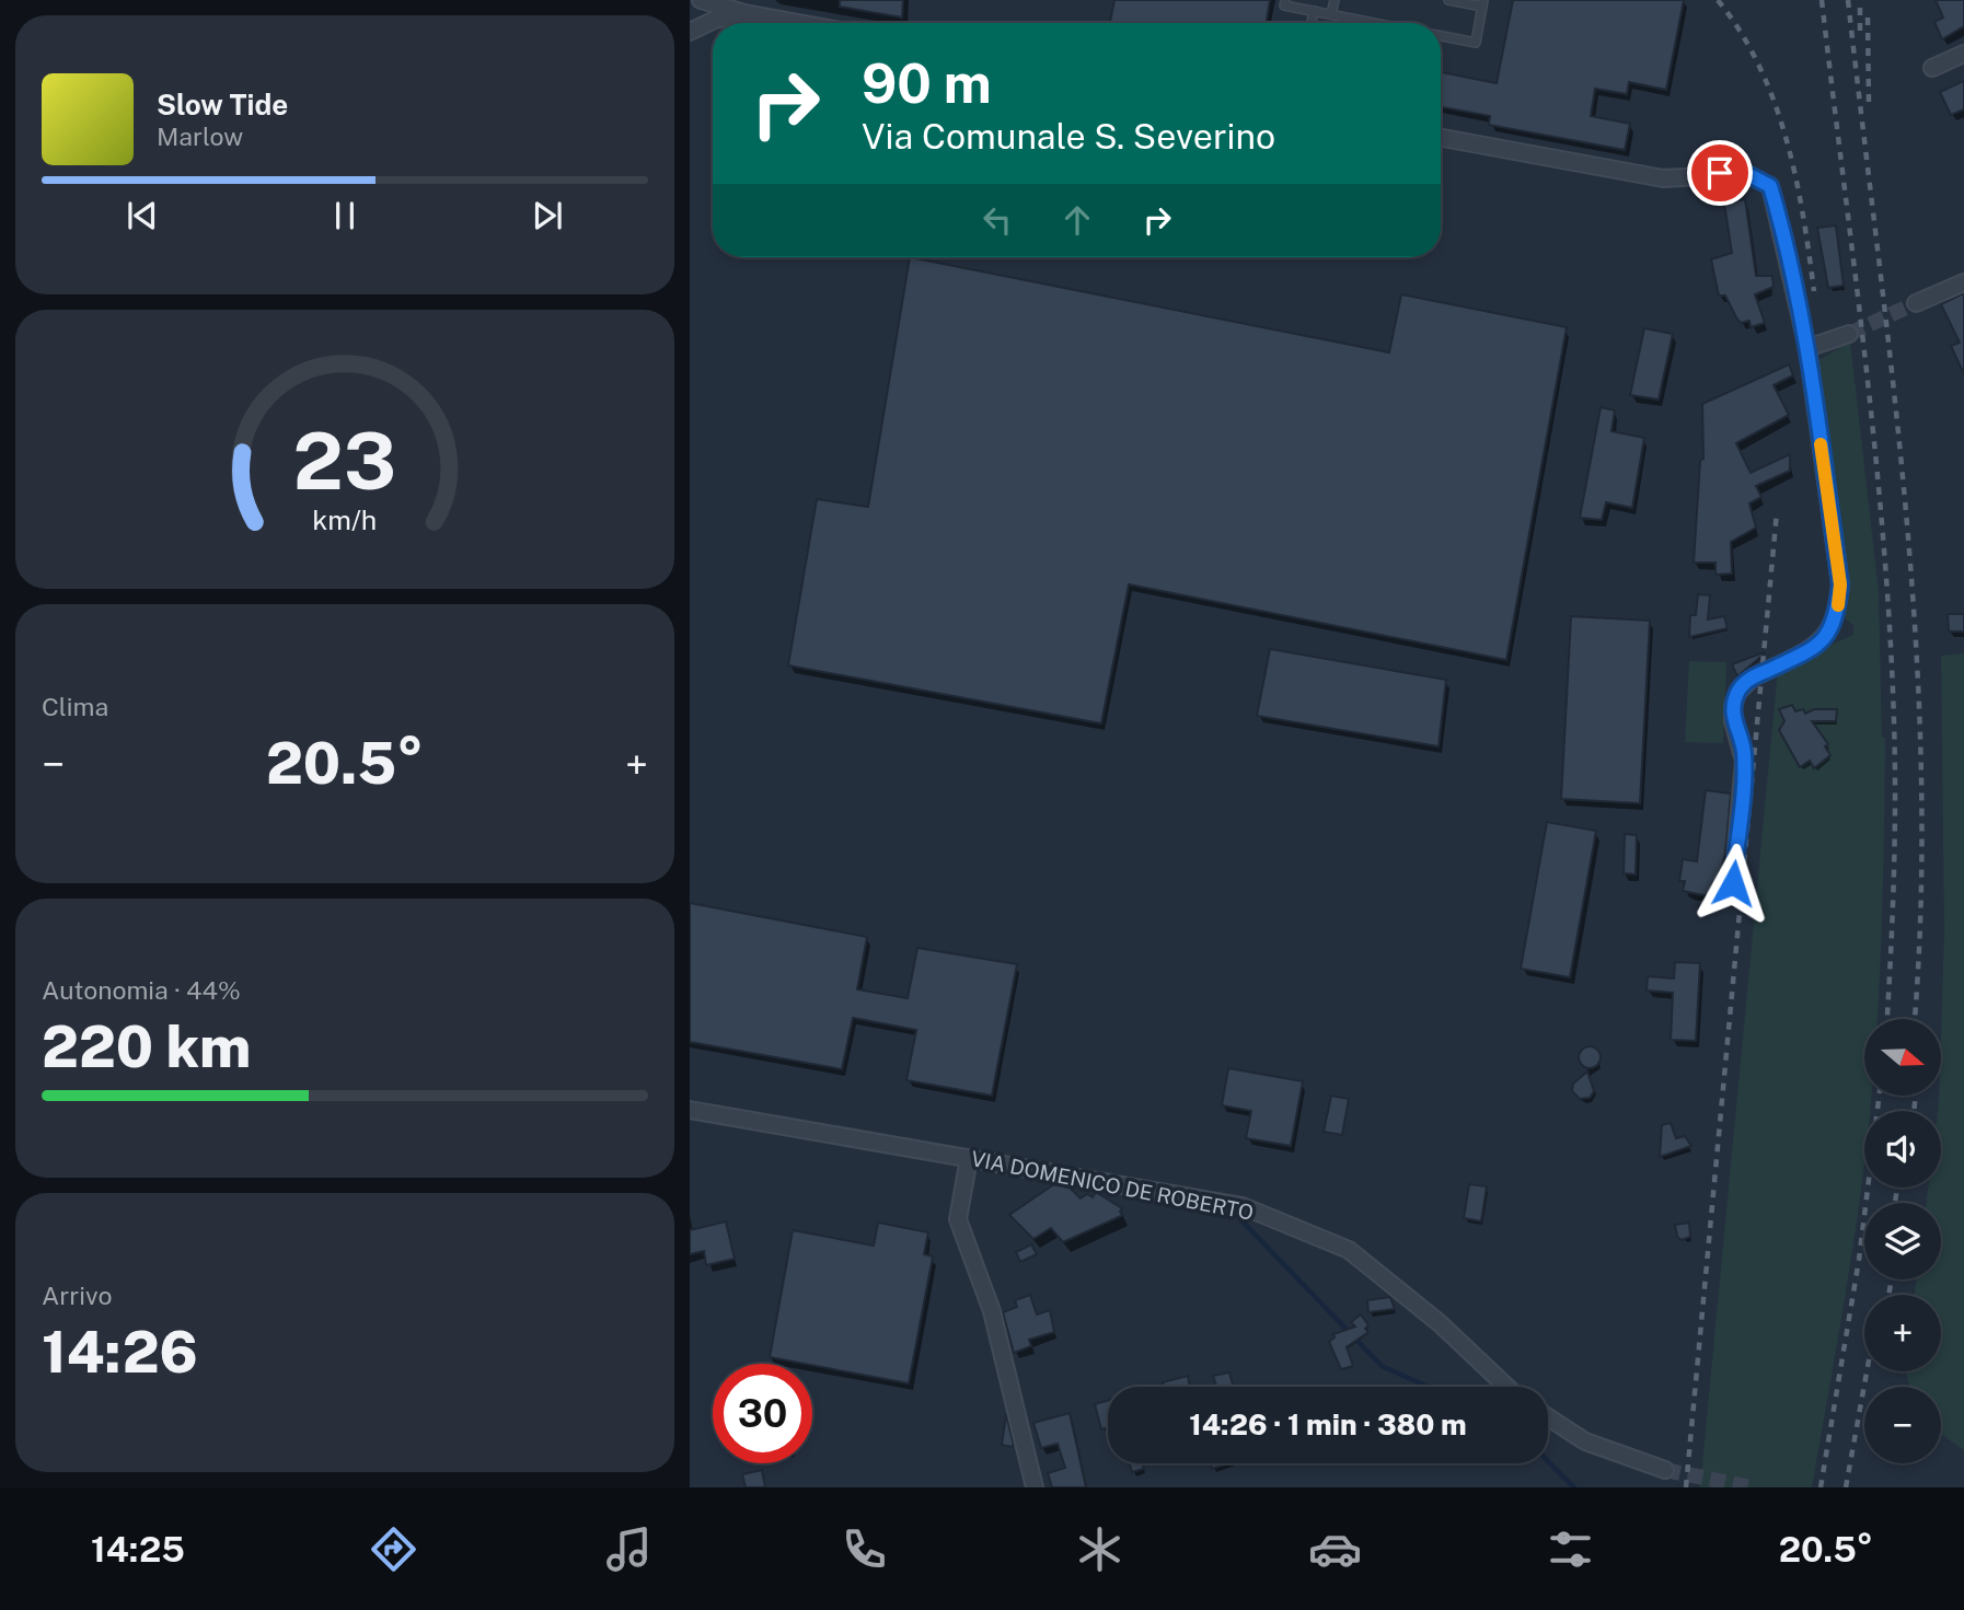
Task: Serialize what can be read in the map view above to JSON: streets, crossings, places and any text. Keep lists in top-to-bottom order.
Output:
{
  "streets": {
    "street": ["VIA DOMENICO DE ROBERTO"]
  },
  "north": "right",
  "page": {
    "turn": ["90 m", "Via Comunale S. Severino"],
    "song": ["Slow Tide", "Marlow"],
    "tile": [
      "Clima",
      ["Autonomia · 44%", "220 km"],
      ["Arrivo", "14:26"]
    ],
    "heat": ["−", "20.5°", "+"],
    "map_buttons": ["+", "−"],
    "limit": "30",
    "trip": "14:26 · 1 min · 380 m",
    "tabs": ["14:25", "20.5°"],
    "gauge": ["23", "km/h"]
  }
}
